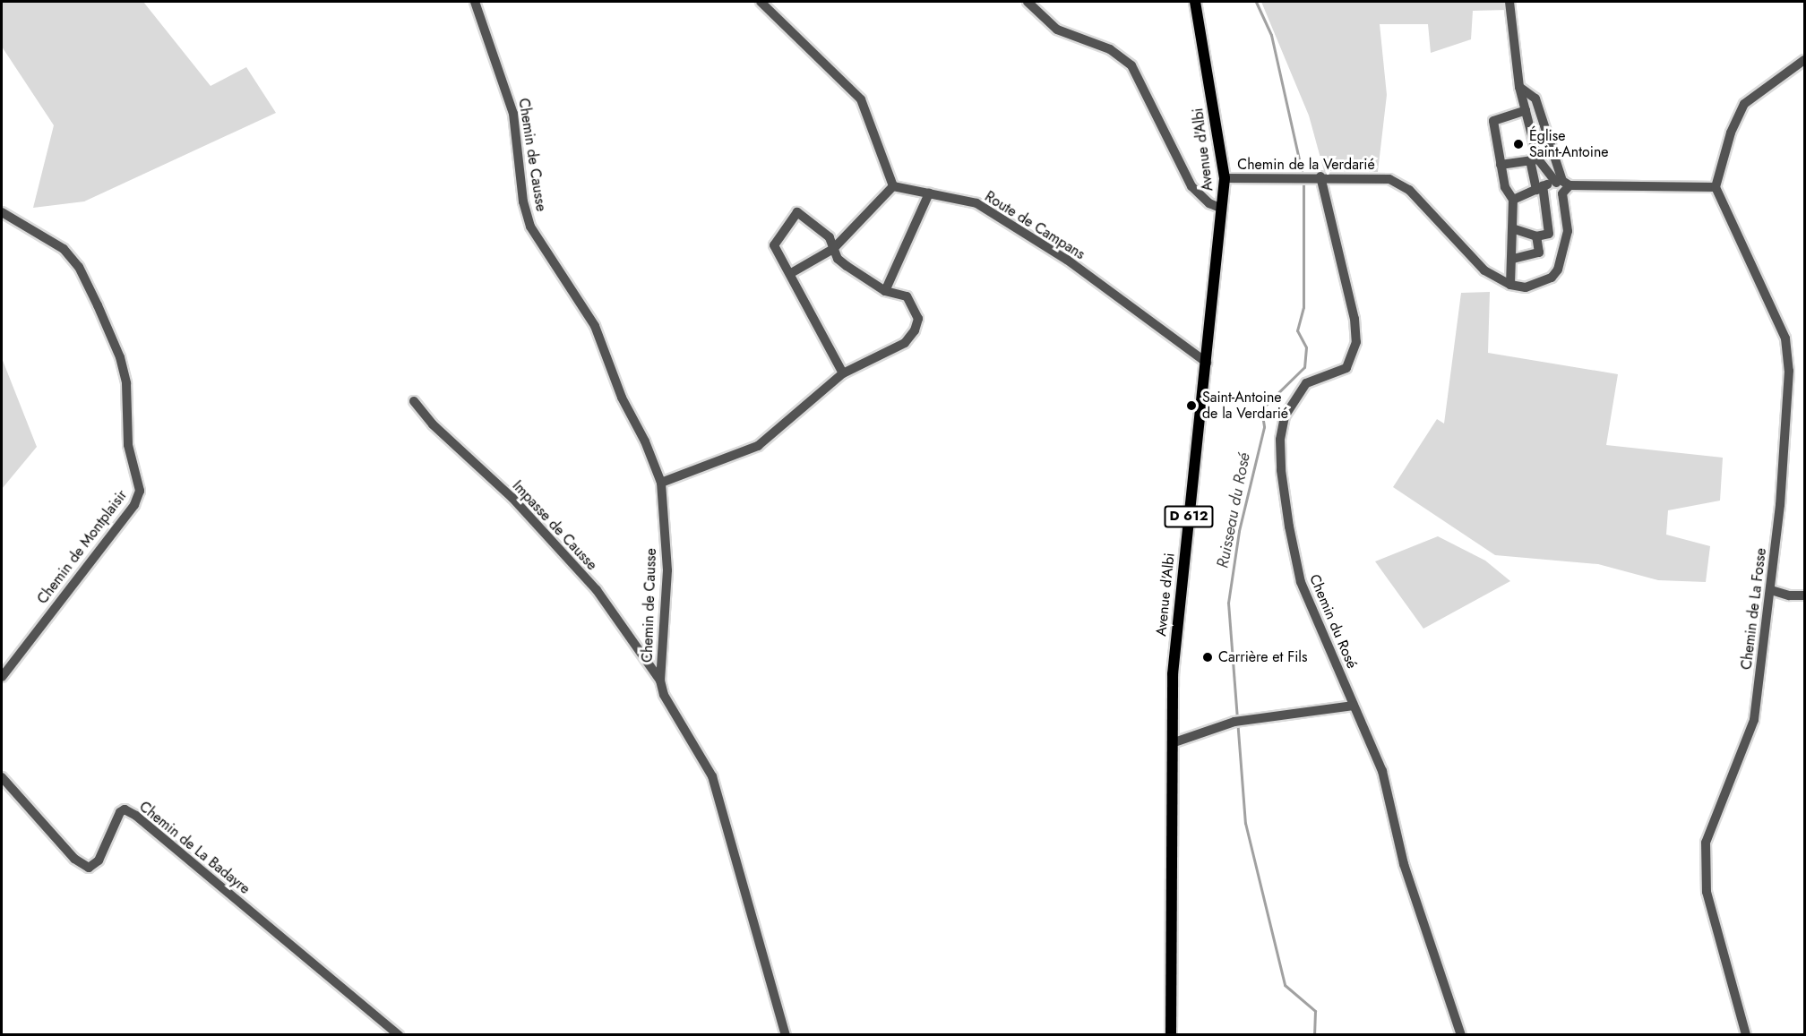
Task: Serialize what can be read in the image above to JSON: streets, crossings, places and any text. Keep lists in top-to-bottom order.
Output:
{
  "streets": {
    "main road": ["Avenue d'Albi", "D 612"],
    "street": [
      "Chemin de Causse",
      "Chemin de la Verdarié",
      "Route de Campans",
      "Impasse de Causse",
      "Chemin de Montplaisir",
      "Chemin de La Fosse",
      "Chemin du Rosé",
      "Chemin de La Badayre"
    ]
  },
  "crossings": [
    ["Avenue d'Albi", "Chemin de la Verdarié"],
    ["Avenue d'Albi", "Route de Campans"],
    ["Chemin de Causse", "Impasse de Causse"],
    ["Chemin de la Verdarié", "Chemin du Rosé"]
  ],
  "water": ["Ruisseau du Rosé"],
  "places": ["Église Saint-Antoine", "Saint-Antoine de la Verdarié", "Carrière et Fils"]
}
